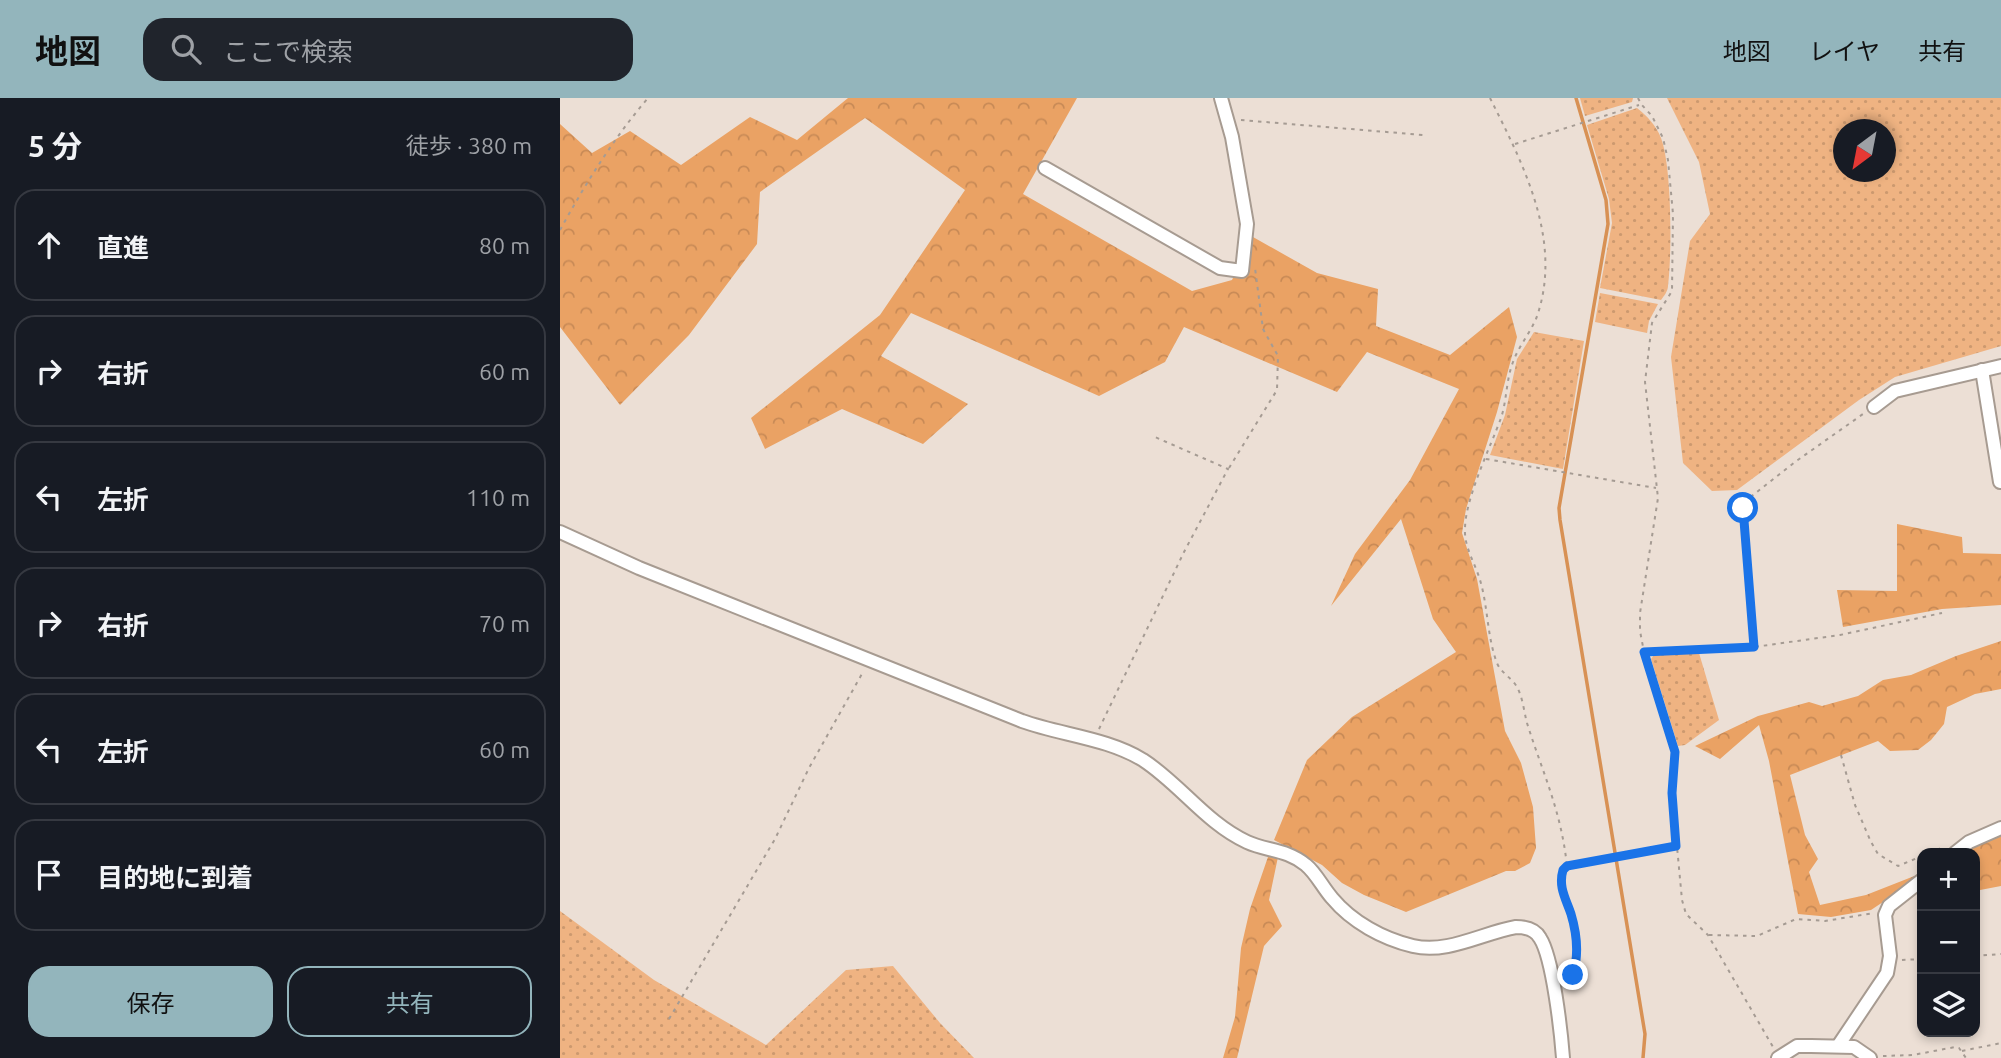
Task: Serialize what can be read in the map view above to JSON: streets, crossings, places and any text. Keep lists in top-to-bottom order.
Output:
{
  "north": "bottom left",
  "page": {
    "header": "地図",
    "search": "ここで検索",
    "nav": ["地図", "レイヤ", "共有"],
    "heading": ["5 分", "徒歩 · 380 m"],
    "list": [
      ["直進", "80 m"],
      ["右折", "60 m"],
      ["左折", "110 m"],
      ["右折", "70 m"],
      ["左折", "60 m"],
      "目的地に到着"
    ],
    "map_buttons": ["+", "−"],
    "buttons": ["保存", "共有"]
  }
}
